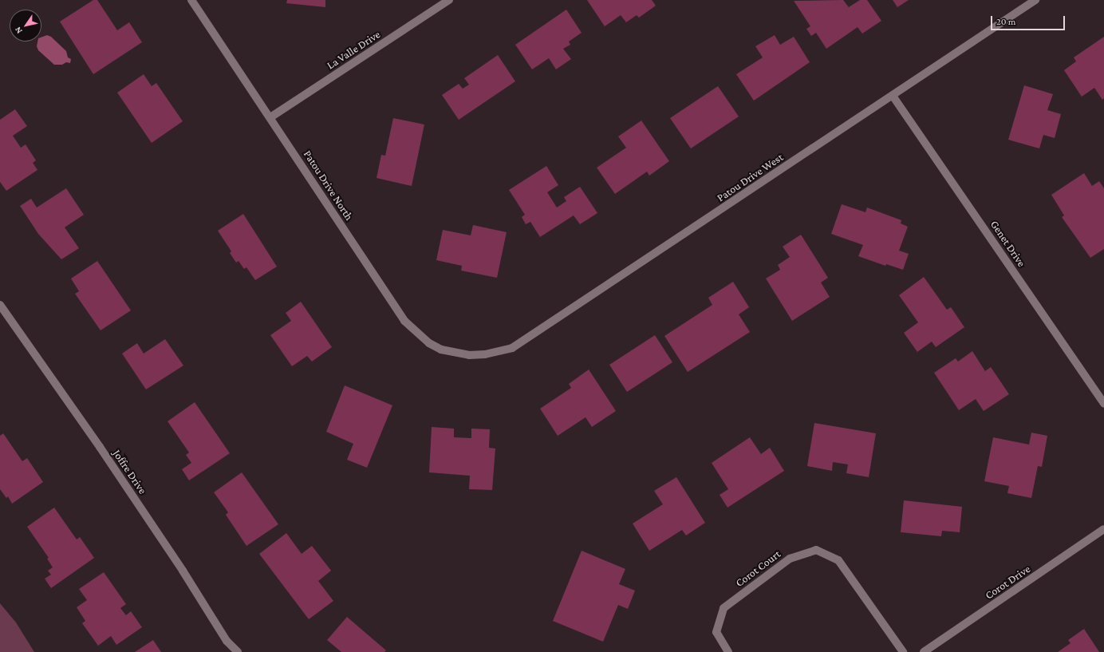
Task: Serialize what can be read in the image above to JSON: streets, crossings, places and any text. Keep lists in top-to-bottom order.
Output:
{
  "streets": {
    "street": [
      "La Valle Drive",
      "Patou Drive West",
      "Patou Drive North",
      "Genet Drive",
      "Joffre Drive",
      "Corot Court",
      "Corot Drive"
    ]
  },
  "crossings": [
    ["La Valle Drive", "Patou Drive North"],
    ["Patou Drive West", "Patou Drive North"],
    ["Patou Drive West", "Genet Drive"]
  ],
  "scale_bar": "20 m",
  "north": "bottom left"
}
